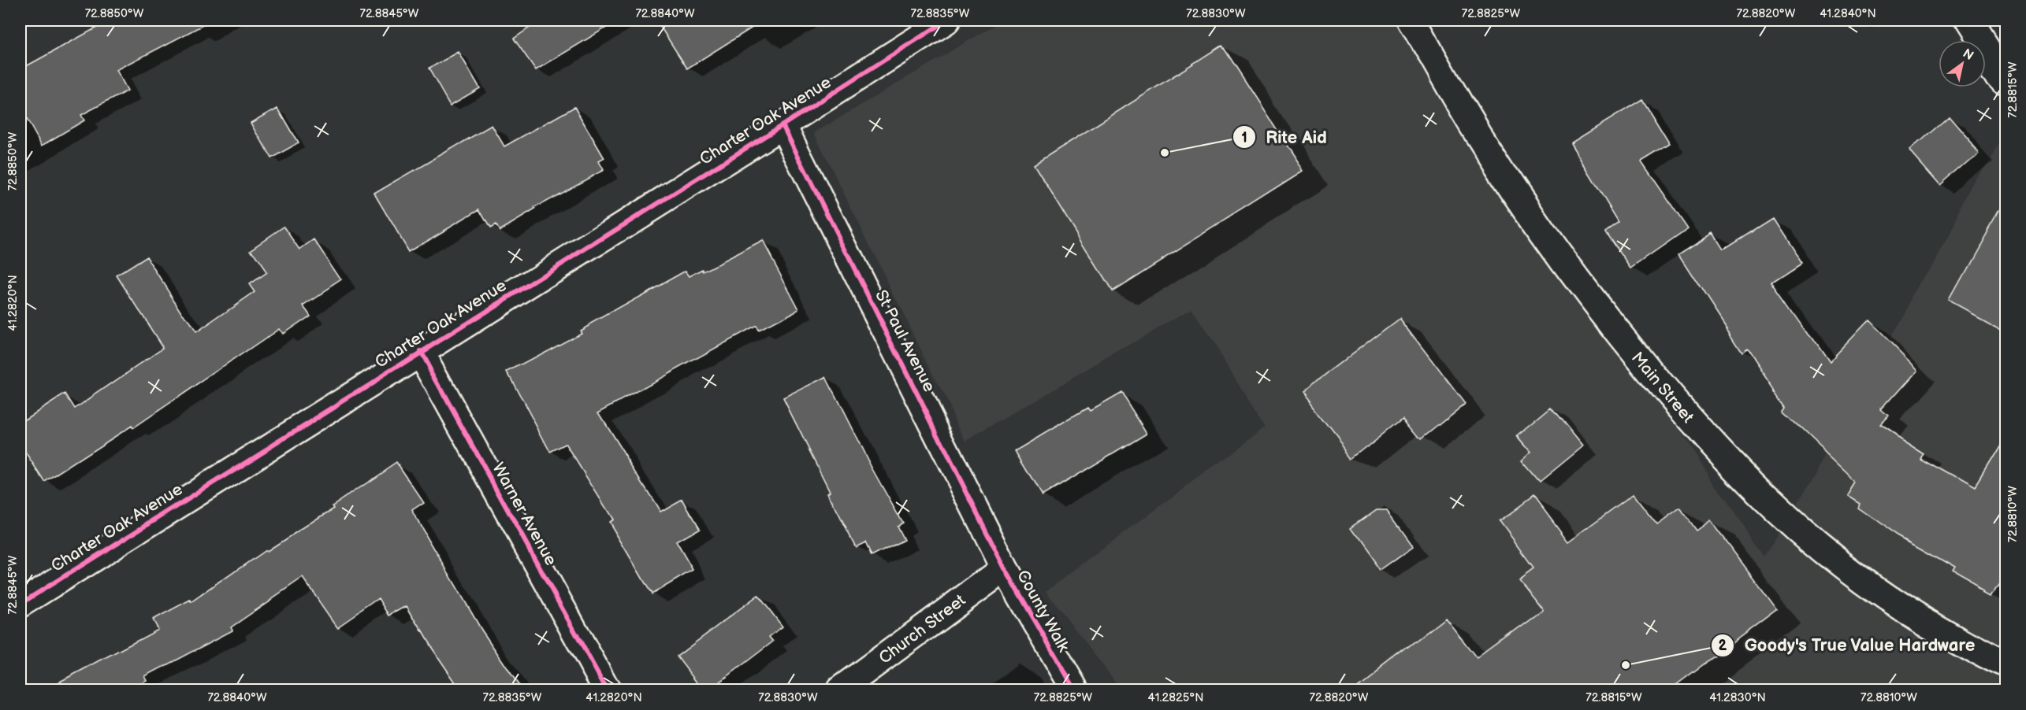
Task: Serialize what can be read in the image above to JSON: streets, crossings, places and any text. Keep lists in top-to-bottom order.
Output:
{
  "streets": {
    "street": [
      "Charter Oak Avenue",
      "St Paul Avenue",
      "Main Street",
      "Warner Avenue",
      "County Walk",
      "Church Street"
    ]
  },
  "crossings": [
    ["Charter Oak Avenue", "St Paul Avenue"],
    ["Charter Oak Avenue", "Warner Avenue"],
    ["St Paul Avenue", "County Walk"],
    ["St Paul Avenue", "Church Street"],
    ["County Walk", "Church Street"]
  ],
  "places": ["Rite Aid", "Goody's True Value Hardware"],
  "north": "top right",
  "coordinates": [
    "72.8850°W",
    "72.8845°W",
    "72.8840°W",
    "72.8835°W",
    "72.8830°W",
    "72.8825°W",
    "72.8820°W",
    "41.2840°N",
    "72.8815°W",
    "41.2820°N",
    "72.8810°W",
    "41.2825°N",
    "41.2830°N"
  ]
}
